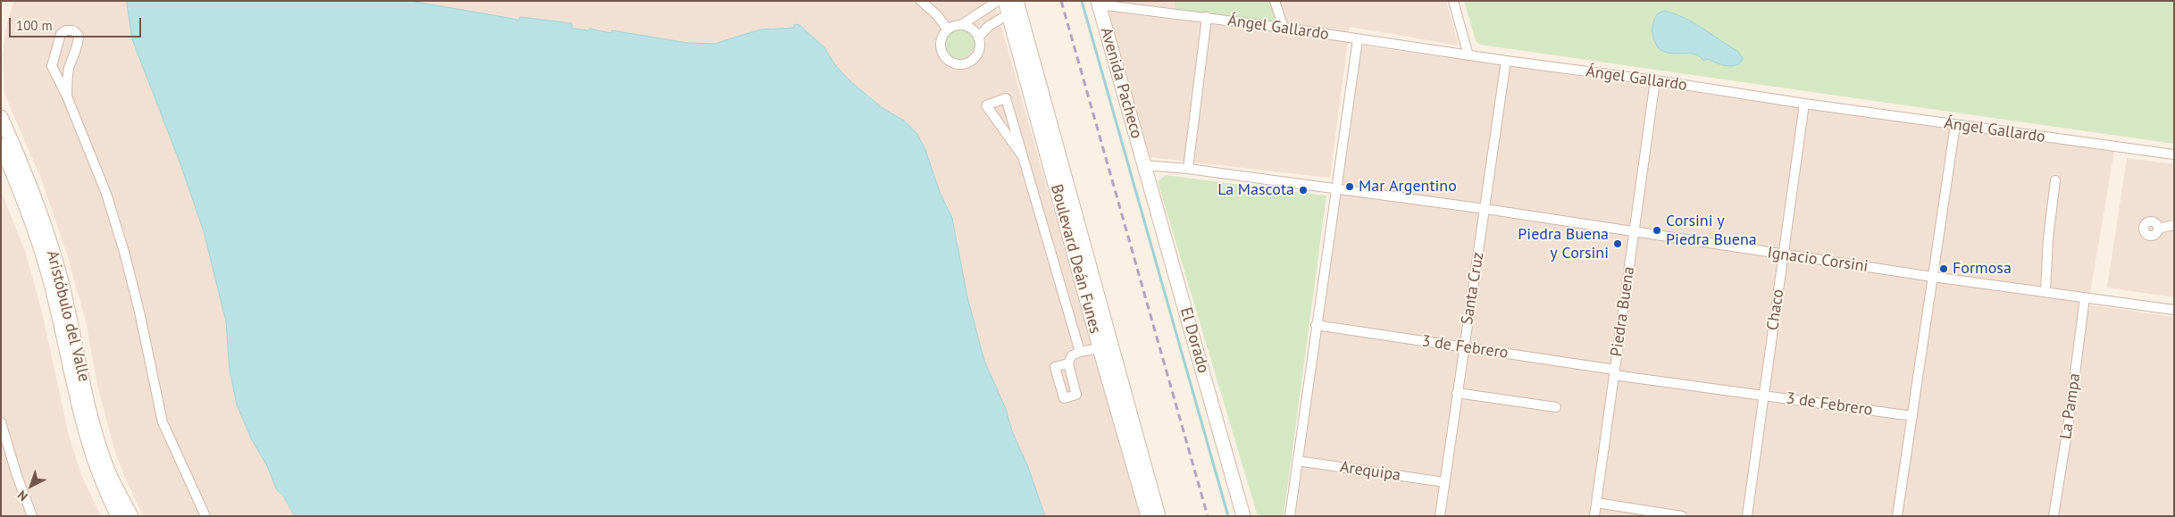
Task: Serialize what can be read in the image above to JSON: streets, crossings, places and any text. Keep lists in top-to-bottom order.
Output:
{
  "streets": {
    "street": [
      "Ángel Gallardo",
      "Avenida Pacheco",
      "Boulevard Deán Funes",
      "Ignacio Corsini",
      "Santa Cruz",
      "Chaco",
      "Piedra Buena",
      "Aristóbulo del Valle",
      "El Dorado",
      "3 de Febrero",
      "La Pampa",
      "Arequipa"
    ]
  },
  "crossings": [
    ["Ángel Gallardo", "Avenida Pacheco"],
    ["Ángel Gallardo", "Santa Cruz"],
    ["Ángel Gallardo", "Chaco"],
    ["Ángel Gallardo", "Piedra Buena"],
    ["Avenida Pacheco", "Ignacio Corsini"],
    ["Avenida Pacheco", "El Dorado"],
    ["Ignacio Corsini", "Santa Cruz"],
    ["Ignacio Corsini", "Chaco"],
    ["Ignacio Corsini", "Piedra Buena"],
    ["Ignacio Corsini", "El Dorado"],
    ["Ignacio Corsini", "La Pampa"],
    ["Santa Cruz", "3 de Febrero"],
    ["Santa Cruz", "Arequipa"],
    ["Chaco", "3 de Febrero"],
    ["Piedra Buena", "3 de Febrero"]
  ],
  "places": [
    "Mar Argentino",
    "La Mascota",
    "Corsini y Piedra Buena",
    "Piedra Buena y Corsini",
    "Formosa"
  ],
  "scale_bar": "100 m",
  "north": "bottom left"
}
